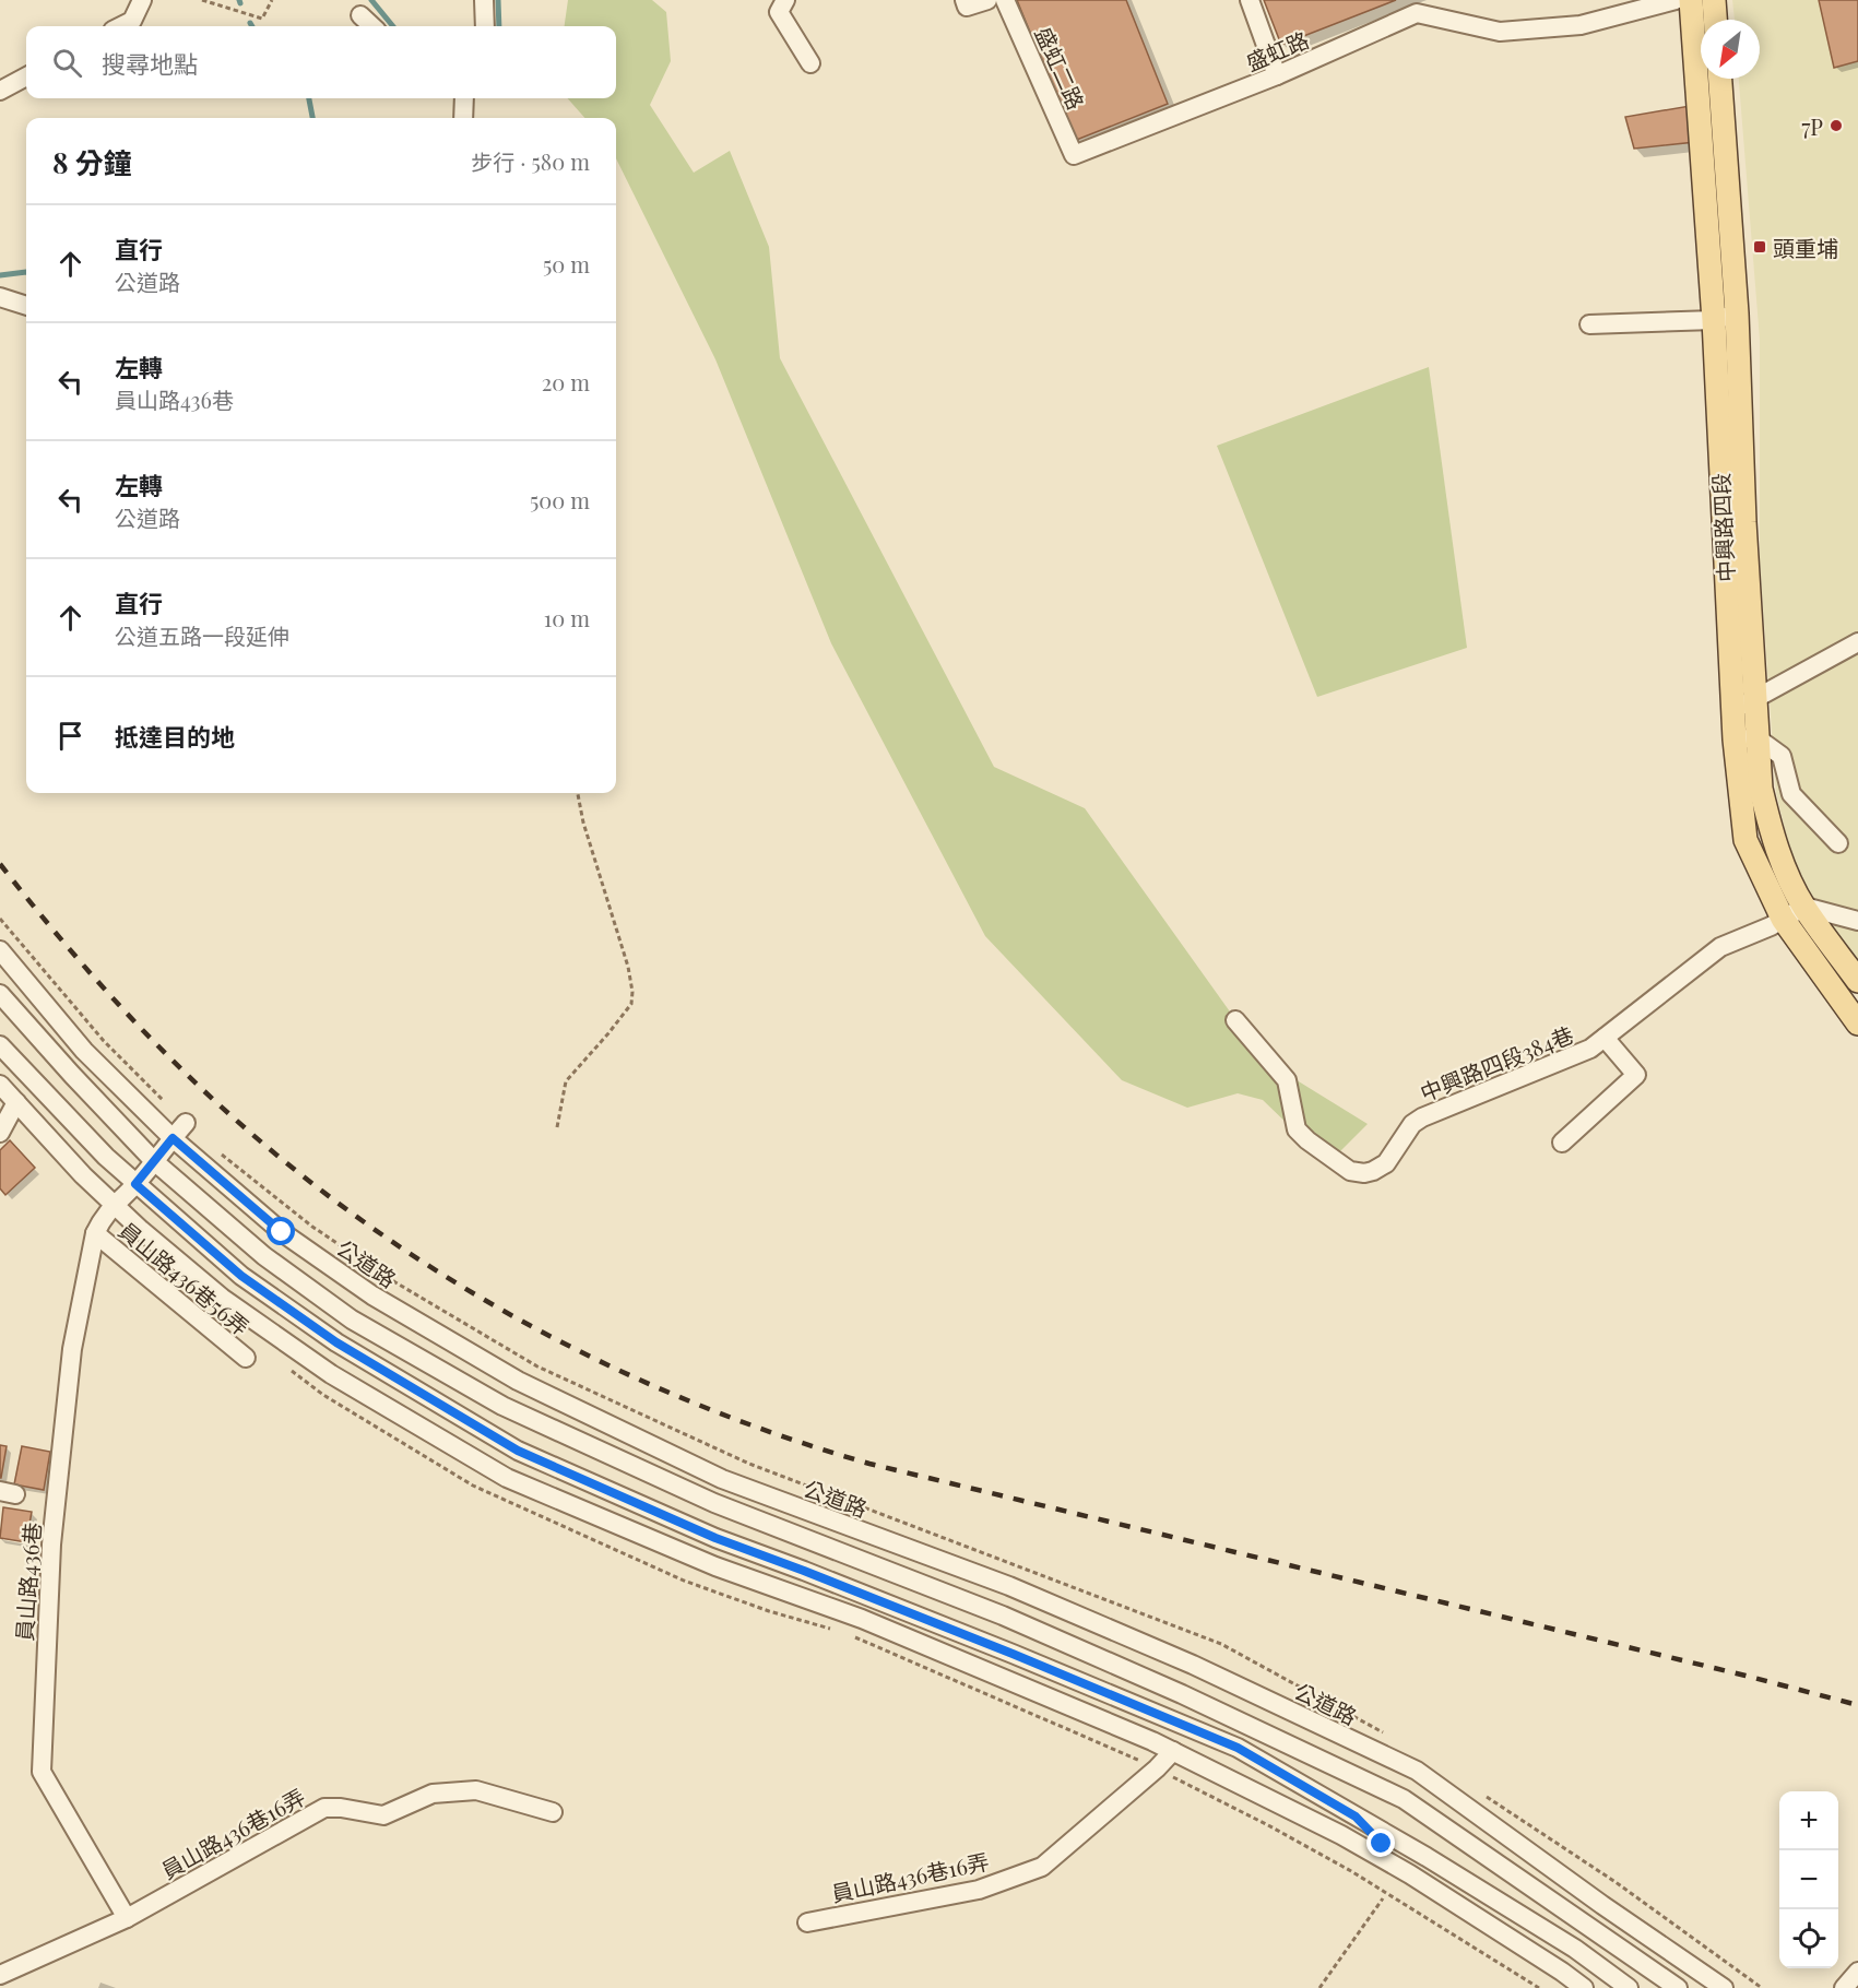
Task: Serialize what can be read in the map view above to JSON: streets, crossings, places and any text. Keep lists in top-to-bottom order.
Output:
{
  "streets": {
    "main road": ["中興路四段"],
    "street": [
      "盛虹路",
      "盛虹二路",
      "中興路四段384巷",
      "公道路",
      "員山路436巷56弄",
      "員山路436巷",
      "員山路436巷16弄"
    ]
  },
  "crossings": [
    ["盛虹路", "盛虹二路"],
    ["中興路四段", "中興路四段384巷"],
    ["公道路", "員山路436巷"],
    ["員山路436巷56弄", "員山路436巷"],
    ["員山路436巷", "員山路436巷16弄"]
  ],
  "places": {
    "other": ["7P"],
    "transit": ["頭重埔"]
  },
  "north": "bottom left",
  "page": {
    "search": "搜尋地點",
    "heading": ["8 分鐘", "步行 · 580 m"],
    "list": [
      ["直行", "公道路", "50 m"],
      ["左轉", "員山路436巷", "20 m"],
      ["左轉", "公道路", "500 m"],
      ["直行", "公道五路一段延伸", "10 m"],
      "抵達目的地"
    ],
    "map_buttons": ["+", "−"]
  }
}
